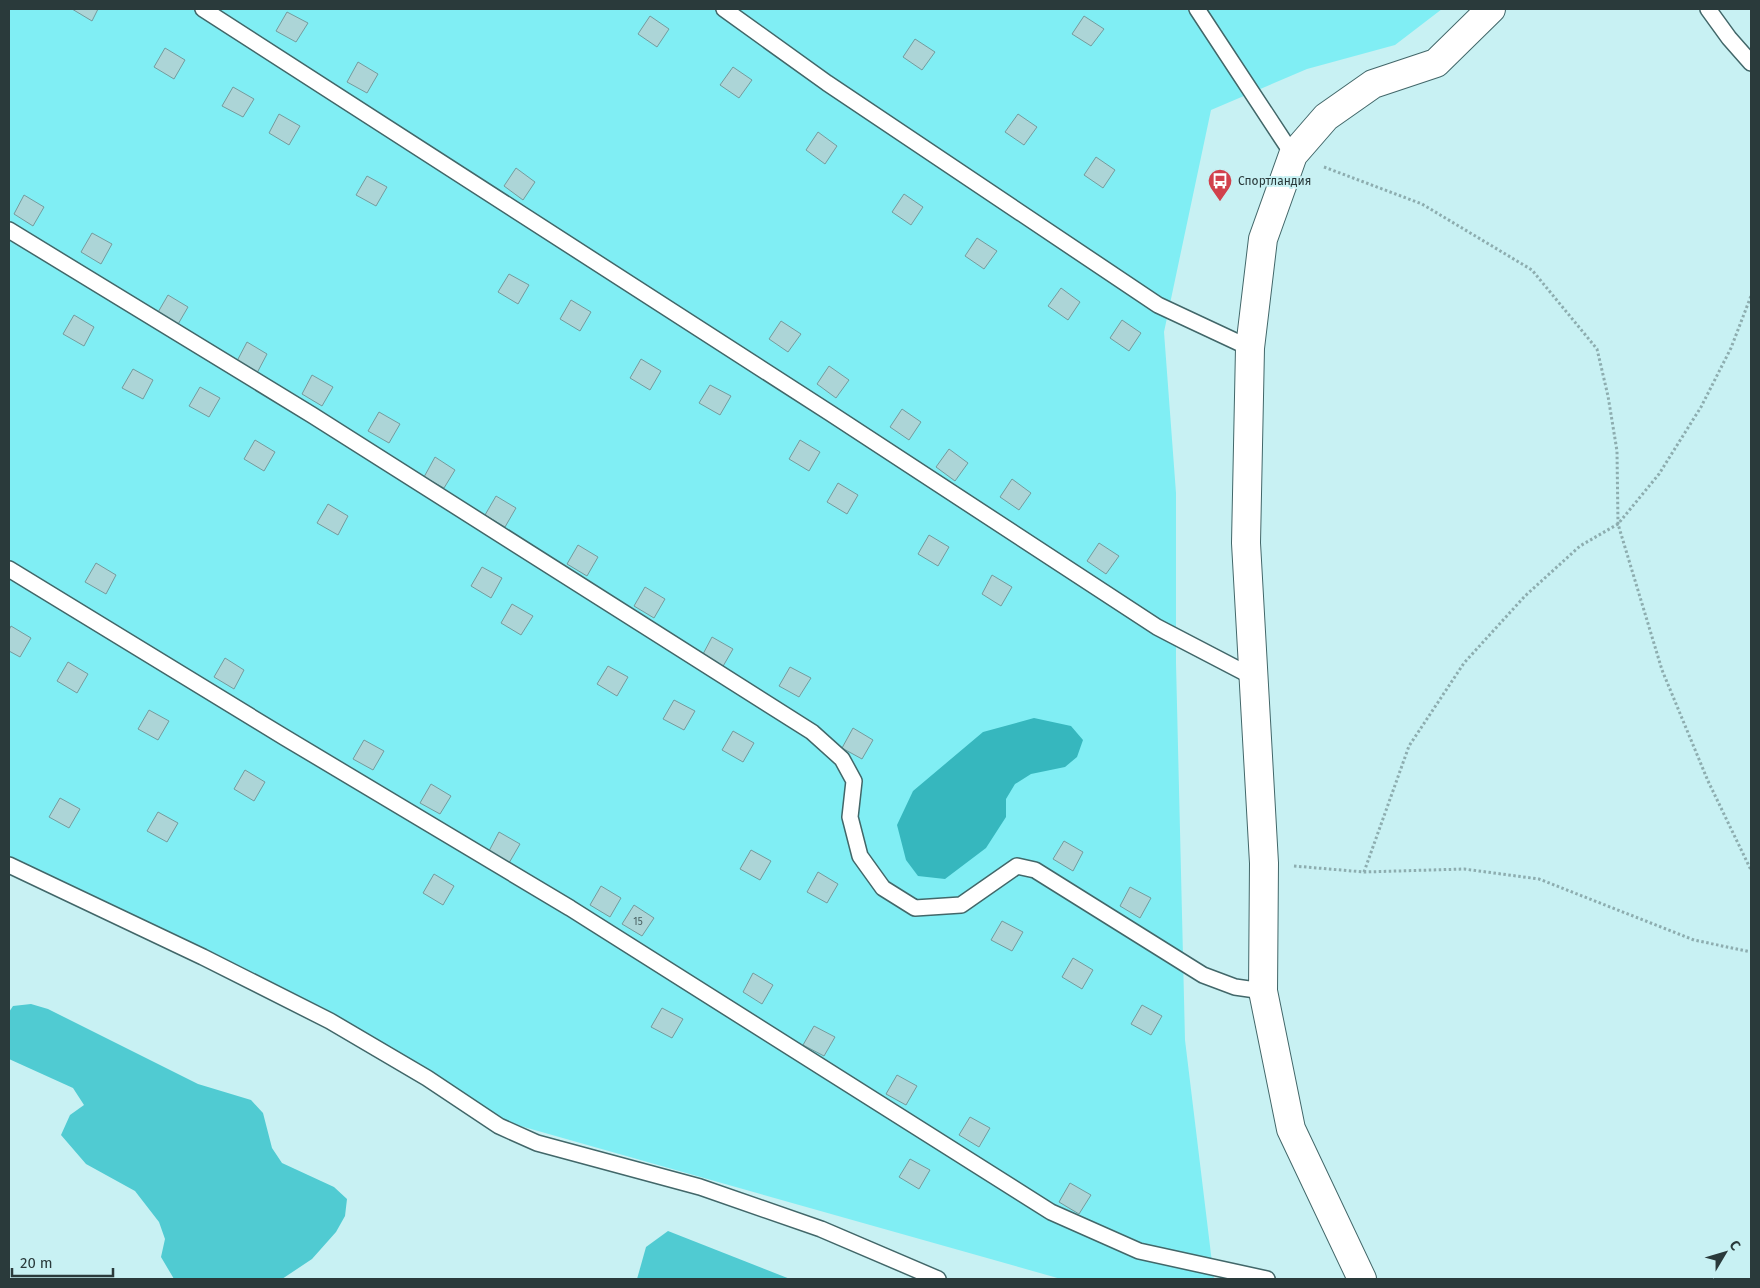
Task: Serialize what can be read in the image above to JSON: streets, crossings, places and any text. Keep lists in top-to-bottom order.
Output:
{
  "places": {
    "bus stop": ["Спортландия"]
  },
  "house_numbers": ["15"],
  "scale_bar": "20 m",
  "north": "top right"
}
